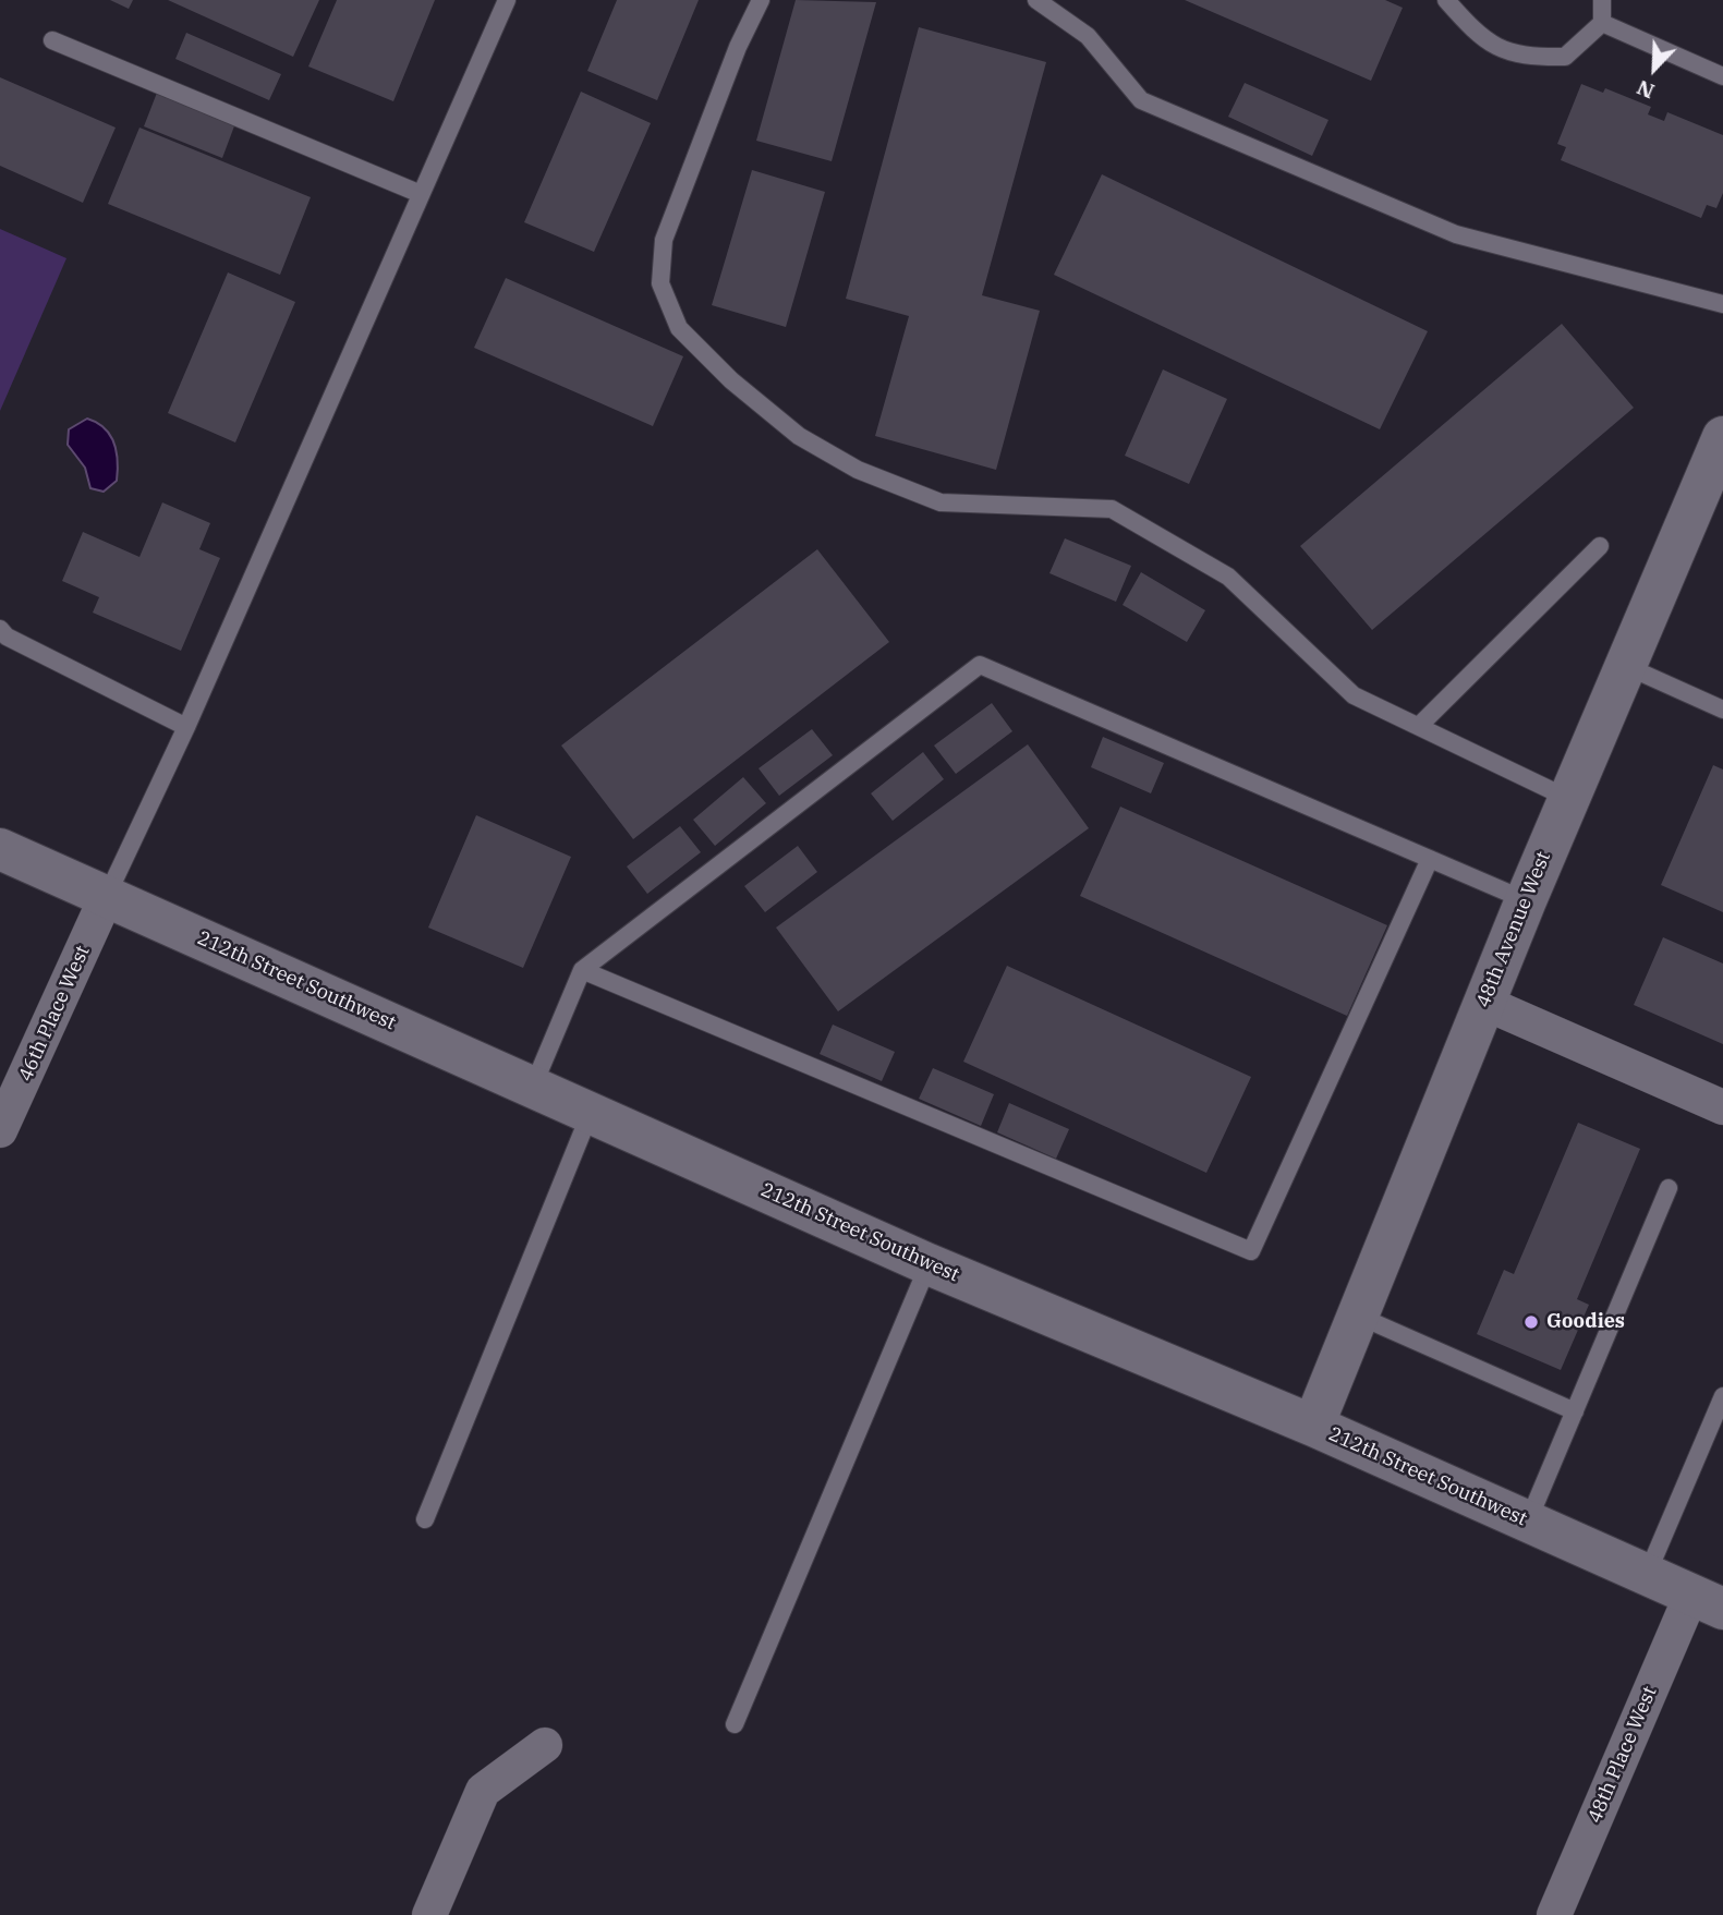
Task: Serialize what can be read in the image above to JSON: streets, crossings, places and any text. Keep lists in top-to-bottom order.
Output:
{
  "streets": {
    "main road": ["48th Avenue West", "212th Street Southwest"],
    "street": ["46th Place West", "48th Place West"]
  },
  "crossings": [
    ["48th Avenue West", "212th Street Southwest"],
    ["212th Street Southwest", "46th Place West"],
    ["212th Street Southwest", "48th Place West"]
  ],
  "places": ["Goodies"],
  "north": "bottom left"
}
